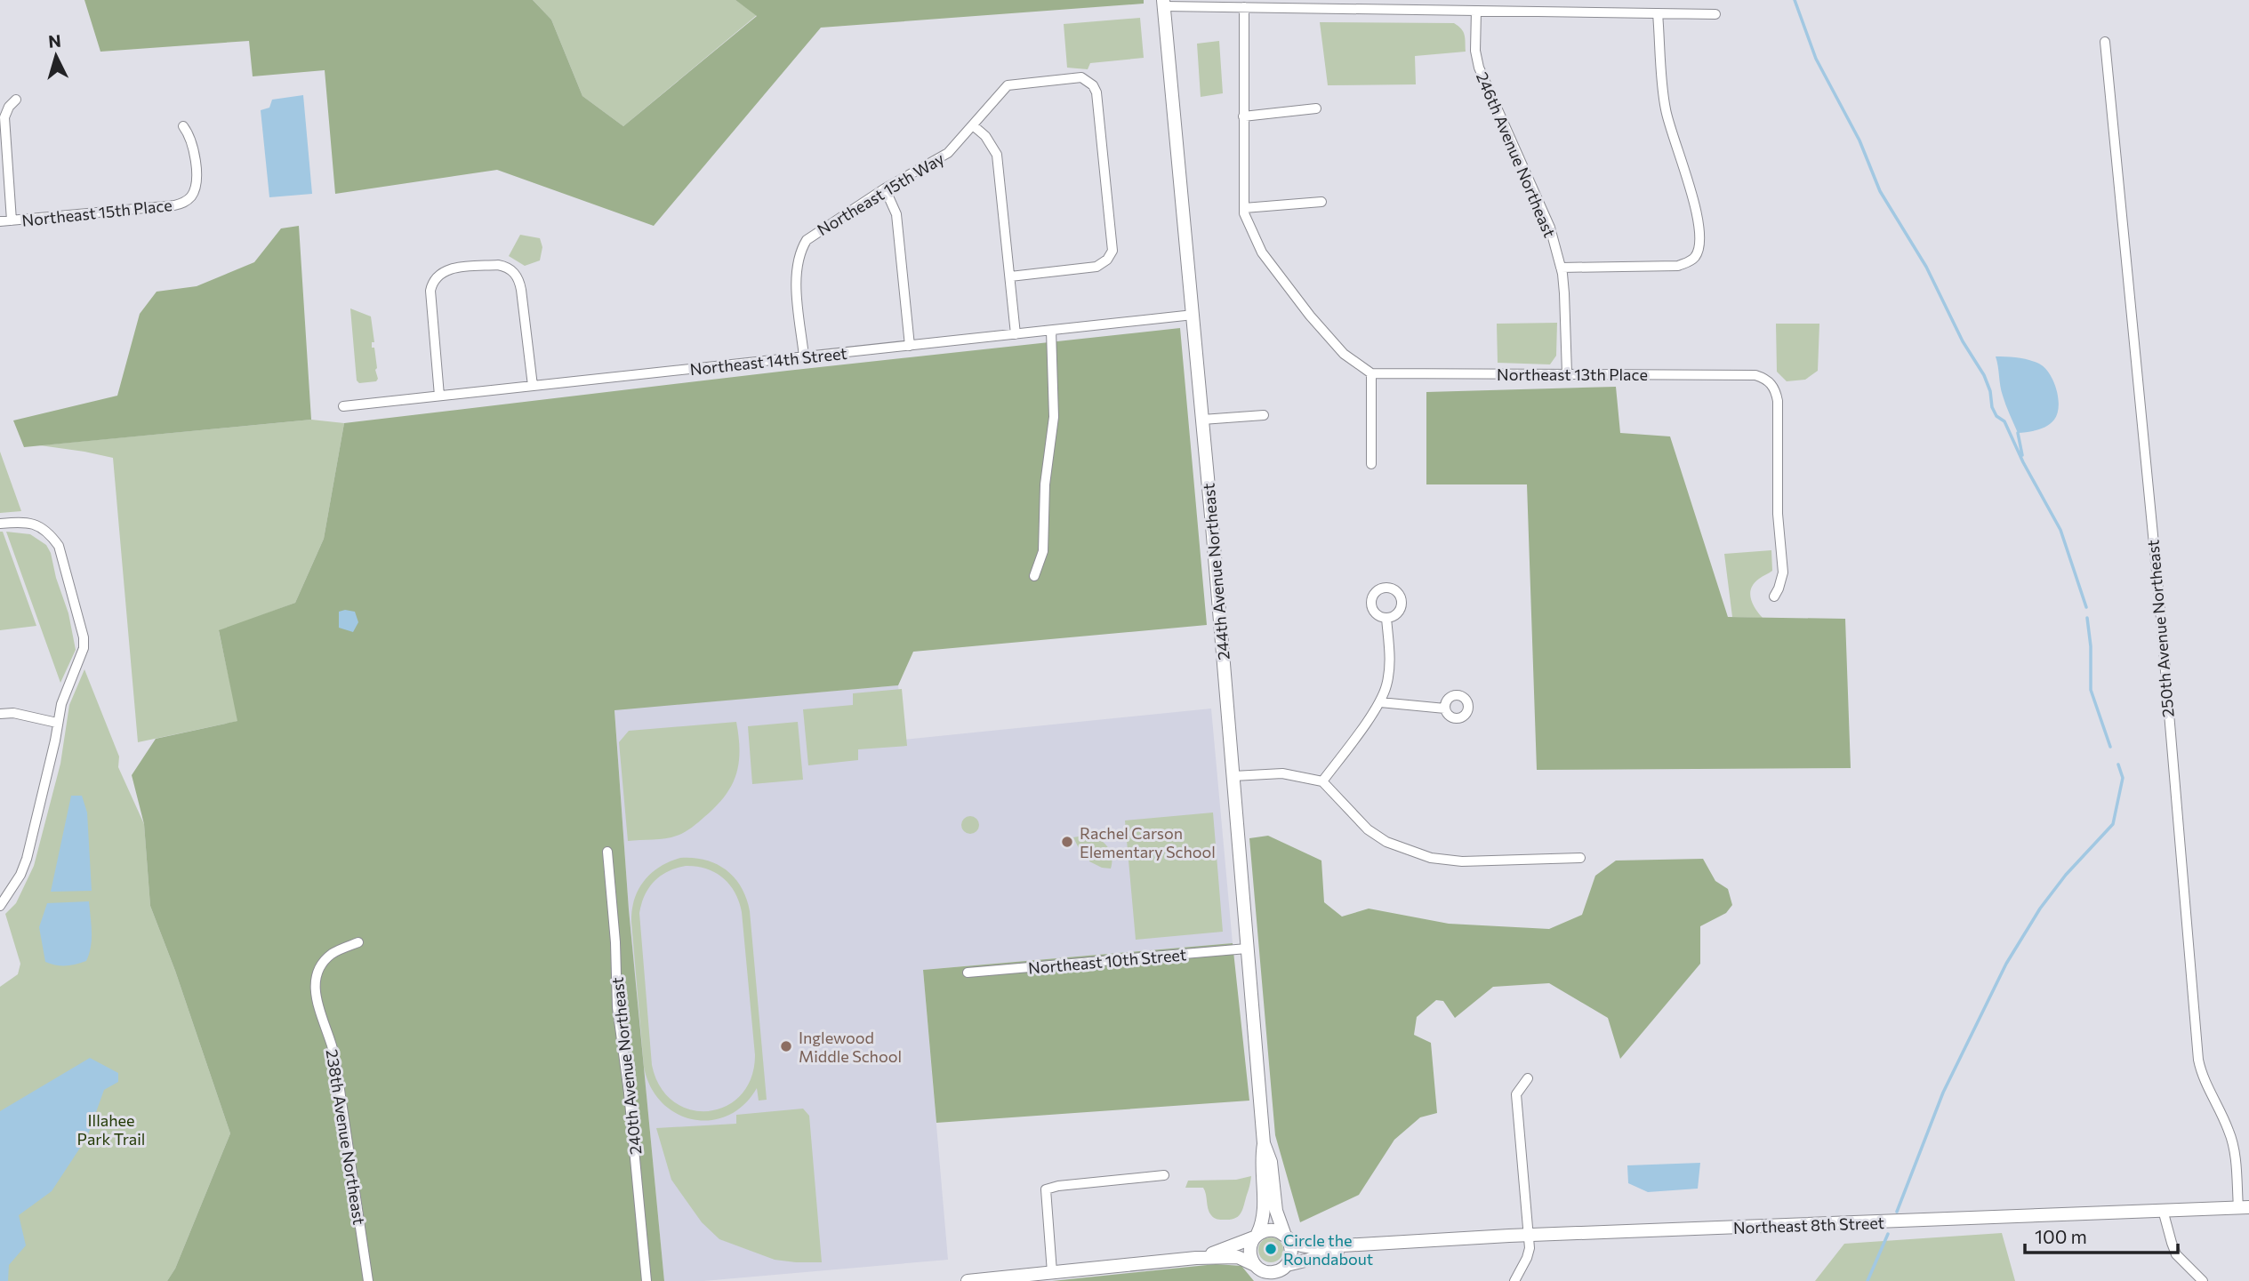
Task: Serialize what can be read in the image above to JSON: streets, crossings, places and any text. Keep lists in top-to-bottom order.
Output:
{
  "streets": {
    "street": [
      "246th Avenue Northeast",
      "Northeast 15th Way",
      "Northeast 15th Place",
      "Northeast 14th Street",
      "Northeast 13th Place",
      "244th Avenue Northeast",
      "250th Avenue Northeast",
      "Northeast 10th Street",
      "240th Avenue Northeast",
      "238th Avenue Northeast",
      "Northeast 8th Street"
    ]
  },
  "crossings": [
    ["246th Avenue Northeast", "Northeast 13th Place"],
    ["Northeast 15th Way", "Northeast 14th Street"],
    ["Northeast 14th Street", "244th Avenue Northeast"],
    ["244th Avenue Northeast", "Northeast 10th Street"],
    ["244th Avenue Northeast", "Northeast 8th Street"],
    ["250th Avenue Northeast", "Northeast 8th Street"]
  ],
  "parks": ["Illahee Park Trail"],
  "places": ["Rachel Carson Elementary School", "Inglewood Middle School", "Circle the Roundabout"],
  "scale_bar": "100 m",
  "north": "top"
}
